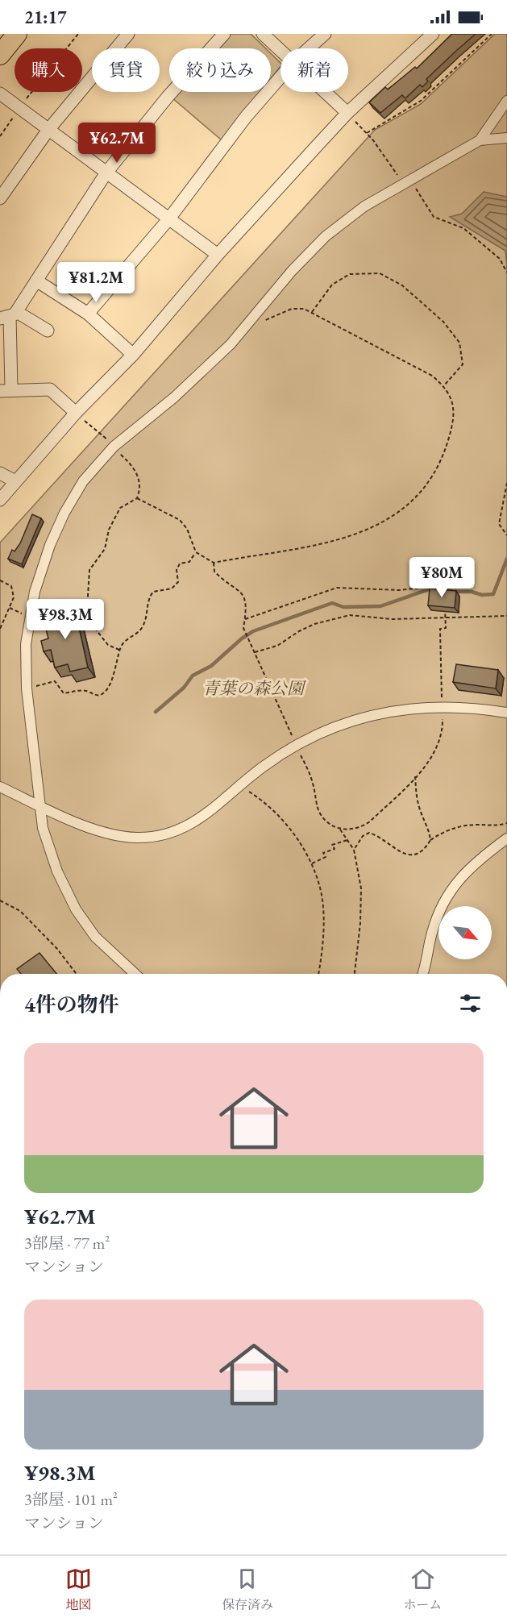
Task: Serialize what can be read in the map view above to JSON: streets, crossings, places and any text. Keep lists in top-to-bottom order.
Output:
{
  "parks": ["青葉の森公園"],
  "north": "bottom right",
  "page": {
    "status": "21:17",
    "chip": [
      "購入",
      "賃貸",
      "絞り込み",
      "新着"
    ],
    "price": [
      "¥62.7M",
      "¥81.2M",
      "¥80M",
      "¥98.3M"
    ],
    "heading": "4件の物件",
    "list": [
      {
        "name": "¥62.7M",
        "note": "3部屋 · 77 m² · マンション"
      },
      {
        "name": "¥98.3M",
        "note": "3部屋 · 101 m² · マンション"
      }
    ],
    "tabs": ["地図", "保存済み", "ホーム"]
  }
}
